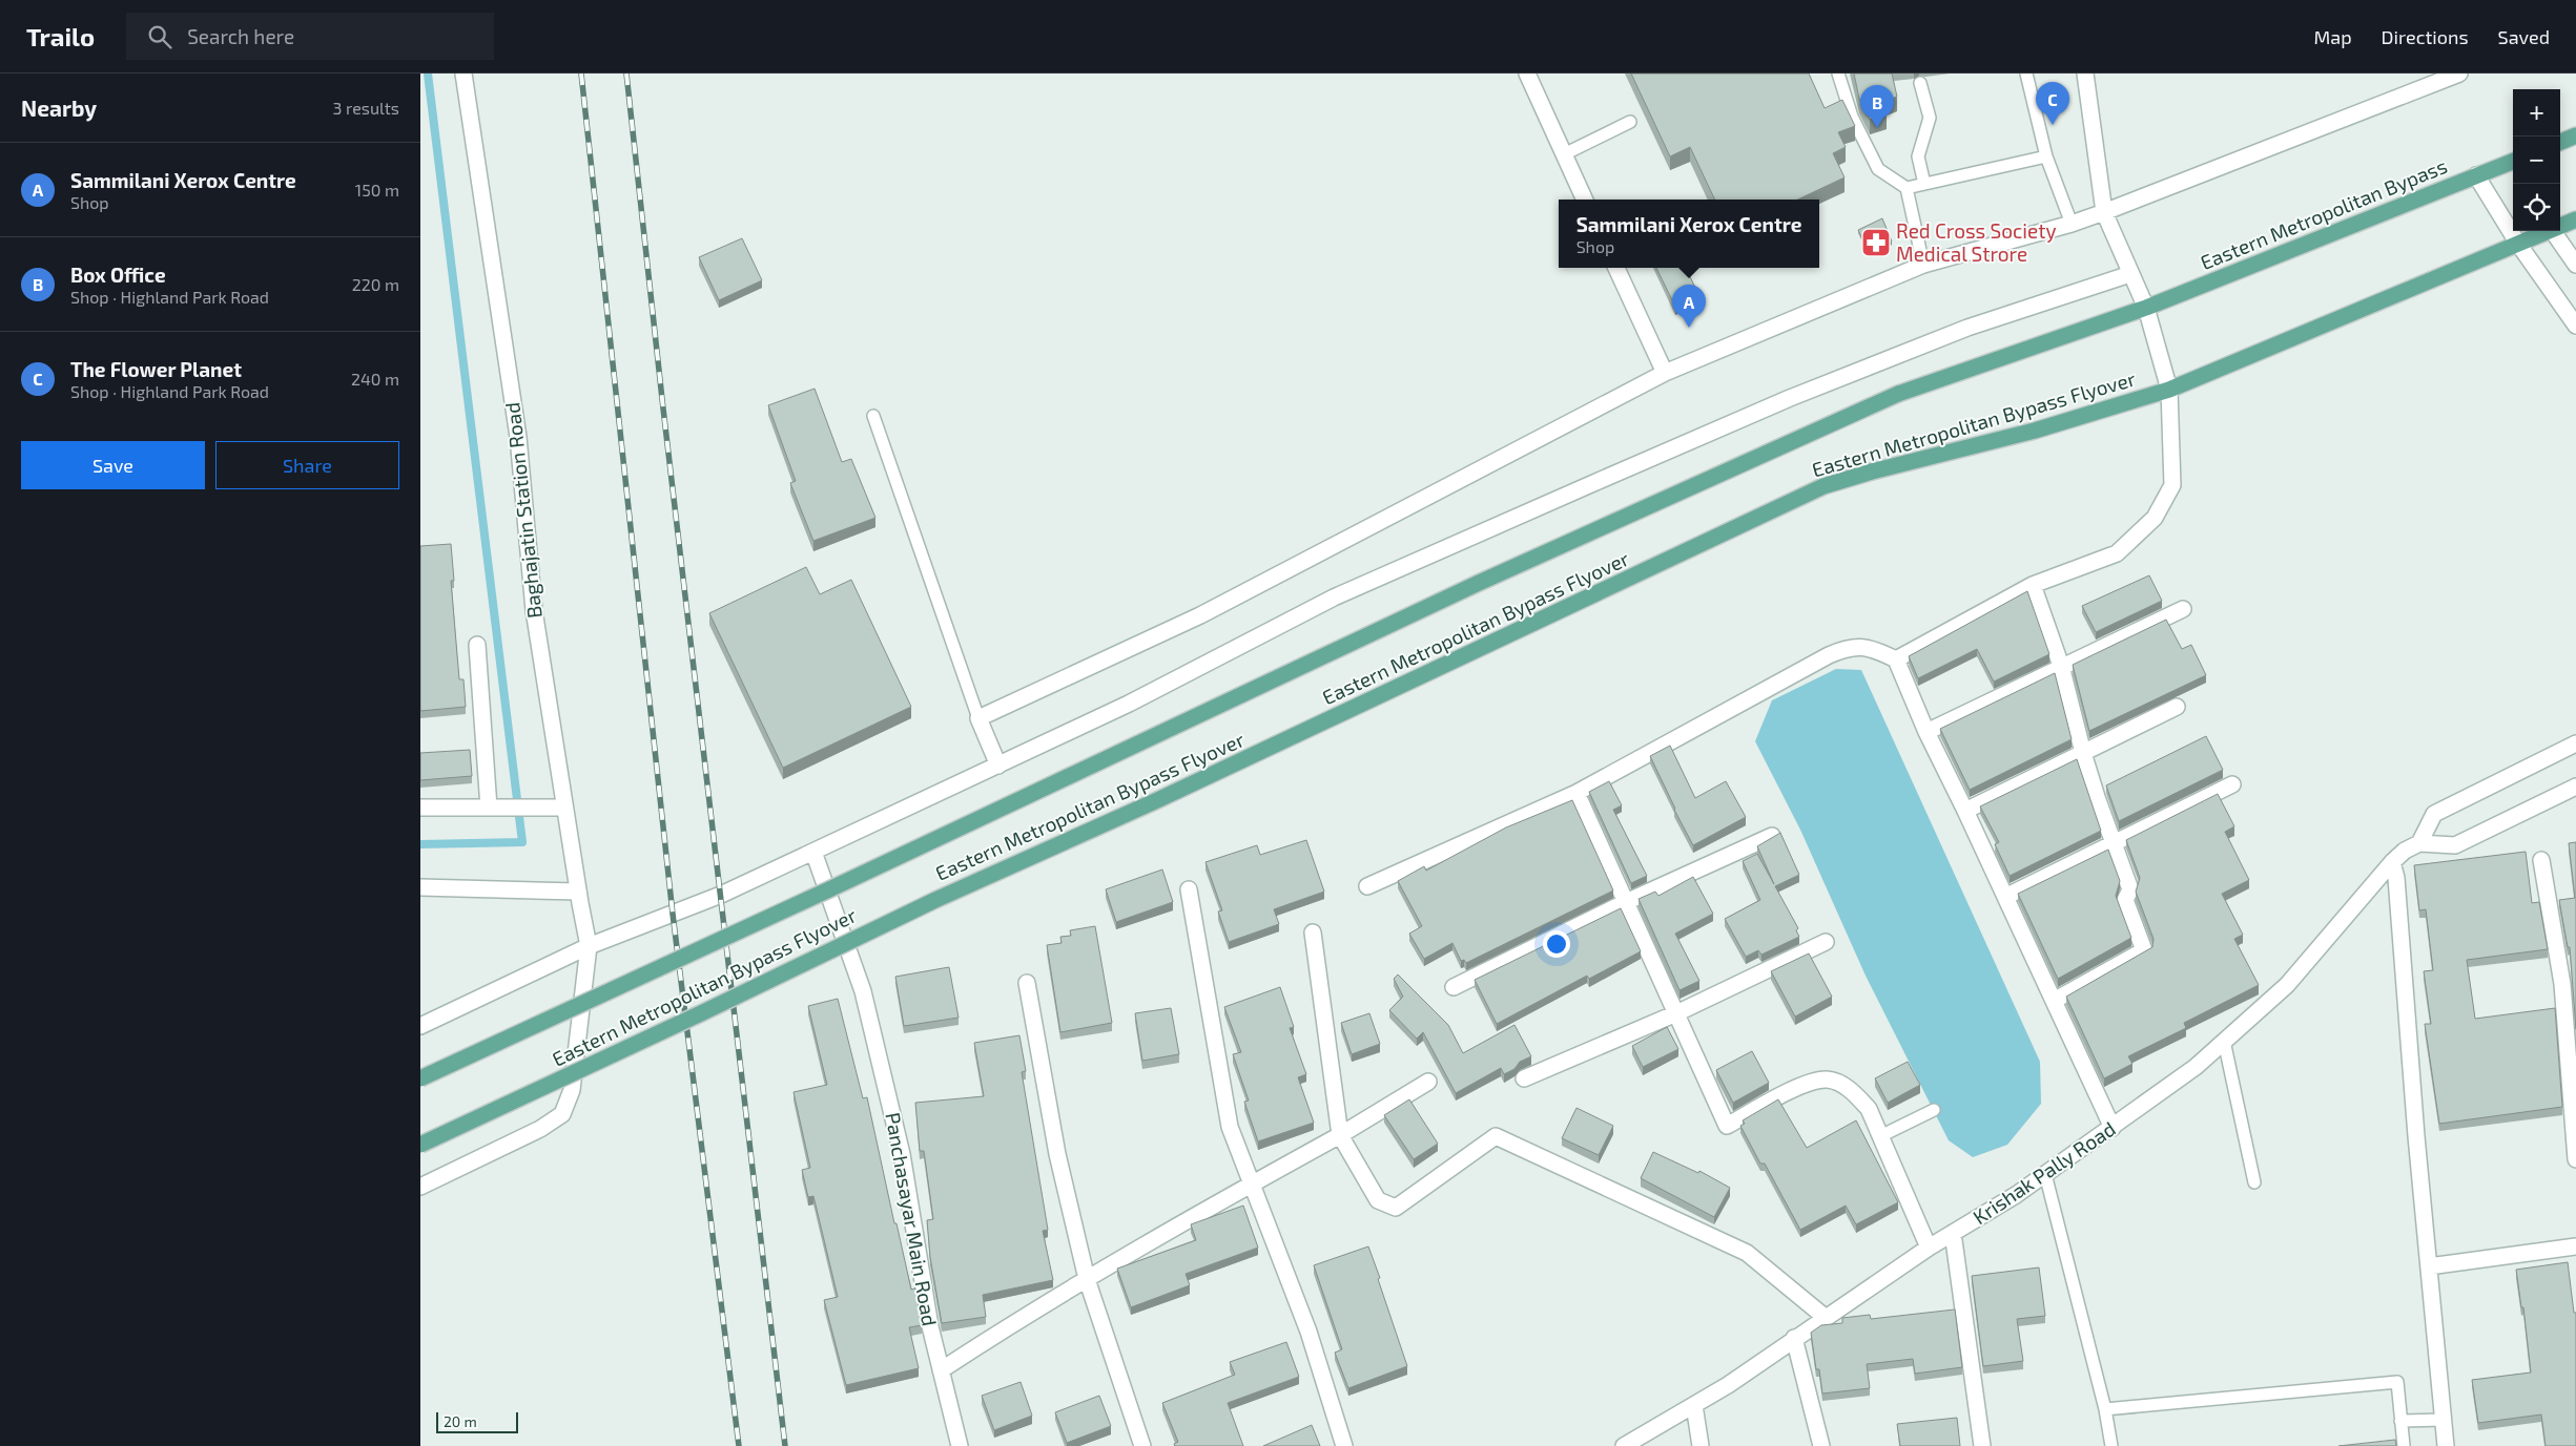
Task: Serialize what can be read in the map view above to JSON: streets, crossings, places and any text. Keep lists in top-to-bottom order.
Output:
{
  "streets": {
    "main road": ["Eastern Metropolitan Bypass", "Eastern Metropolitan Bypass Flyover"],
    "street": ["Baghajatin Station Road", "Krishak Pally Road", "Panchasayar Main Road"]
  },
  "crossings": [
    ["Eastern Metropolitan Bypass", "Eastern Metropolitan Bypass Flyover"]
  ],
  "places": {
    "pharmacy": ["Red Cross Society Medical Strore"]
  },
  "scale_bar": "20 m",
  "page": {
    "header": "Trailo",
    "search": "Search here",
    "nav": ["Map", "Directions", "Saved"],
    "heading": ["Nearby", "3 results"],
    "pins": ["C", "B", "A"],
    "map_buttons": ["+", "−"],
    "list": [
      {
        "mark": "A",
        "name": "Sammilani Xerox Centre",
        "note": "Shop",
        "value": "150 m"
      },
      {
        "mark": "B",
        "name": "Box Office",
        "note": "Shop · Highland Park Road",
        "value": "220 m"
      },
      {
        "mark": "C",
        "name": "The Flower Planet",
        "note": "Shop · Highland Park Road",
        "value": "240 m"
      }
    ],
    "popup": ["Sammilani Xerox Centre", "Shop"],
    "buttons": ["Save", "Share"],
    "scale": "20 m"
  }
}
